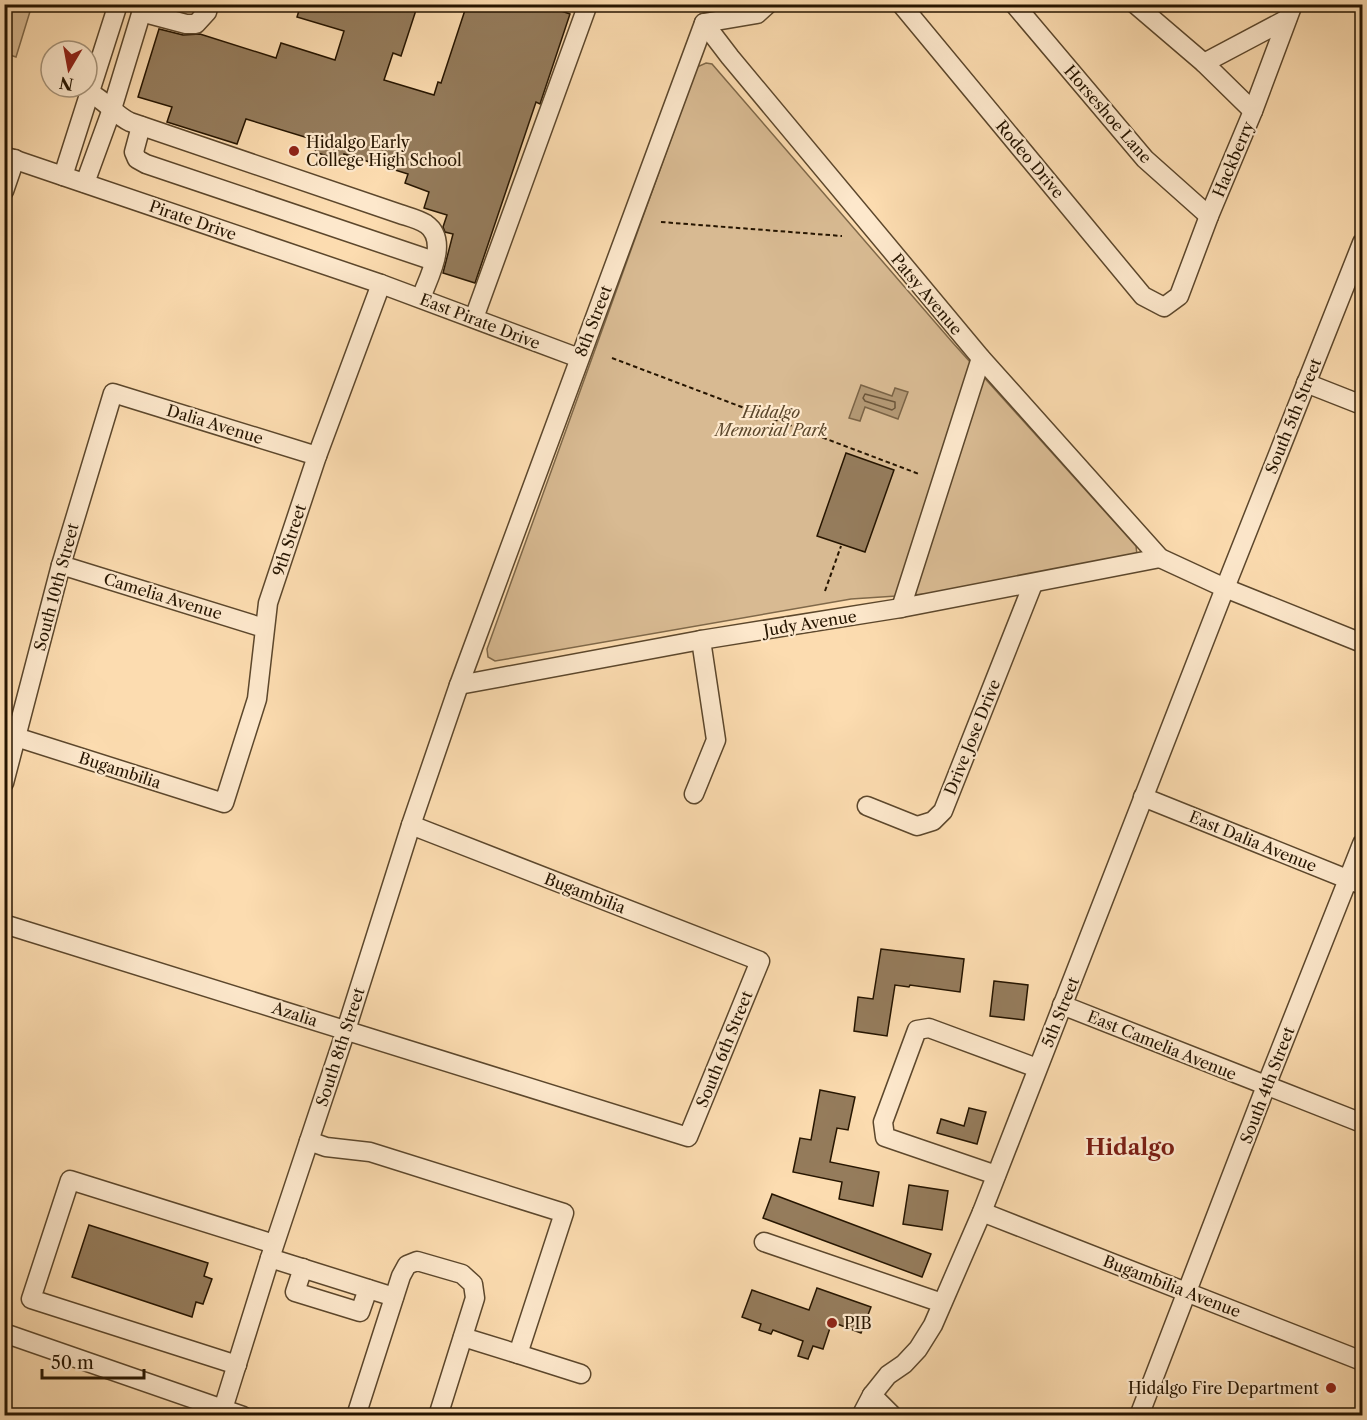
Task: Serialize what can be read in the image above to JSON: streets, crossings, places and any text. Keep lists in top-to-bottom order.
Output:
{
  "streets": {
    "street": [
      "Horseshoe Lane",
      "Rodeo Drive",
      "Hackberry",
      "Pirate Drive",
      "Patsy Avenue",
      "East Pirate Drive",
      "8th Street",
      "South 5th Street",
      "Dalia Avenue",
      "9th Street",
      "South 10th Street",
      "Camelia Avenue",
      "Judy Avenue",
      "Drive Jose Drive",
      "Bugambilia",
      "East Dalia Avenue",
      "5th Street",
      "Azalia",
      "East Camelia Avenue",
      "South 8th Street",
      "South 6th Street",
      "South 4th Street",
      "Bugambilia Avenue"
    ]
  },
  "crossings": [
    ["Horseshoe Lane", "Hackberry"],
    ["Rodeo Drive", "Hackberry"],
    ["Pirate Drive", "East Pirate Drive"],
    ["Pirate Drive", "9th Street"],
    ["Patsy Avenue", "8th Street"],
    ["Patsy Avenue", "Judy Avenue"],
    ["East Pirate Drive", "8th Street"],
    ["East Pirate Drive", "9th Street"],
    ["8th Street", "Judy Avenue"],
    ["8th Street", "South 8th Street"],
    ["South 5th Street", "5th Street"],
    ["Dalia Avenue", "9th Street"],
    ["Dalia Avenue", "South 10th Street"],
    ["9th Street", "Camelia Avenue"],
    ["9th Street", "Bugambilia"],
    ["South 10th Street", "Camelia Avenue"],
    ["South 10th Street", "Bugambilia"],
    ["Judy Avenue", "Drive Jose Drive"],
    ["Judy Avenue", "South 8th Street"],
    ["Bugambilia", "South 8th Street"],
    ["Bugambilia", "South 6th Street"],
    ["East Dalia Avenue", "5th Street"],
    ["East Dalia Avenue", "South 4th Street"],
    ["5th Street", "East Camelia Avenue"],
    ["5th Street", "Bugambilia Avenue"],
    ["Azalia", "South 8th Street"],
    ["Azalia", "South 6th Street"],
    ["East Camelia Avenue", "South 4th Street"],
    ["South 4th Street", "Bugambilia Avenue"]
  ],
  "districts": ["Hidalgo"],
  "parks": ["Hidalgo Memorial Park"],
  "places": ["Hidalgo Early College High School", "PIB", "Hidalgo Fire Department"],
  "scale_bar": "50 m",
  "north": "bottom"
}
